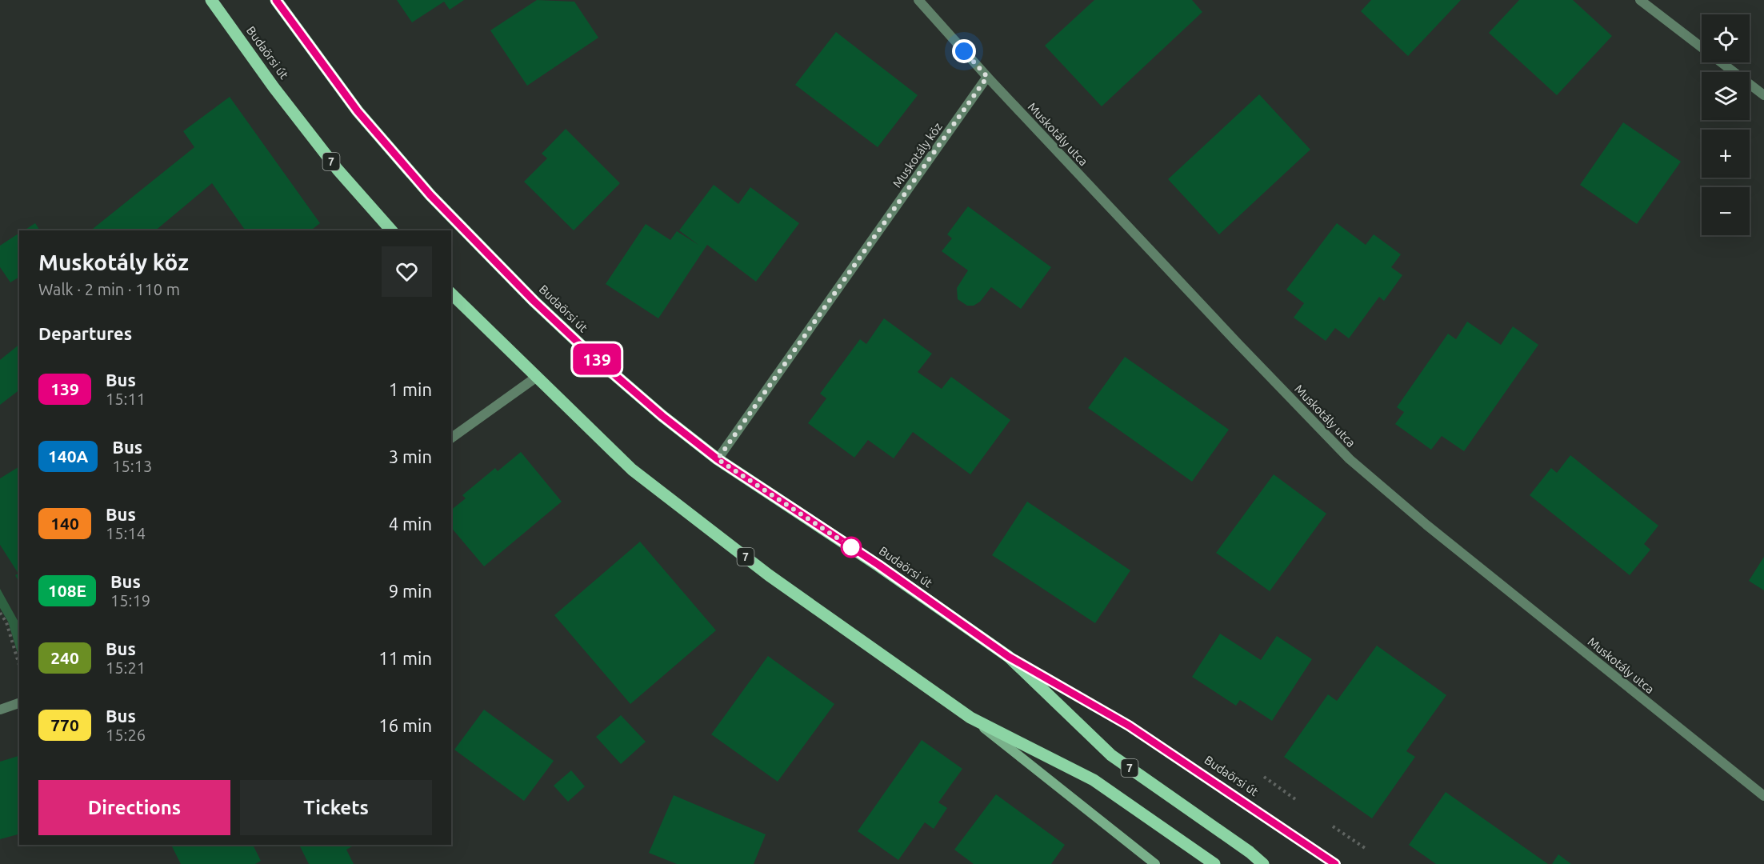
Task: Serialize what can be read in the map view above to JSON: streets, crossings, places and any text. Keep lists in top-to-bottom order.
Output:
{
  "streets": {
    "main road": ["Budaörsi út", "7"],
    "street": ["Muskotály utca", "Muskotály köz"]
  },
  "crossings": [
    ["Budaörsi út", "Muskotály köz"],
    ["Muskotály utca", "Muskotály köz"]
  ],
  "lines": ["bus line 139"],
  "page": {
    "on_map": "139",
    "map_buttons": ["+", "−"],
    "heading": [
      ["Muskotály köz", "Walk · 2 min · 110 m"],
      "Departures"
    ],
    "list": [
      {
        "mark": "139",
        "name": "Bus",
        "note": "15:11",
        "value": "1 min"
      },
      {
        "mark": "140A",
        "name": "Bus",
        "note": "15:13",
        "value": "3 min"
      },
      {
        "mark": "140",
        "name": "Bus",
        "note": "15:14",
        "value": "4 min"
      },
      {
        "mark": "108E",
        "name": "Bus",
        "note": "15:19",
        "value": "9 min"
      },
      {
        "mark": "240",
        "name": "Bus",
        "note": "15:21",
        "value": "11 min"
      },
      {
        "mark": "770",
        "name": "Bus",
        "note": "15:26",
        "value": "16 min"
      }
    ],
    "buttons": ["Directions", "Tickets"]
  }
}
